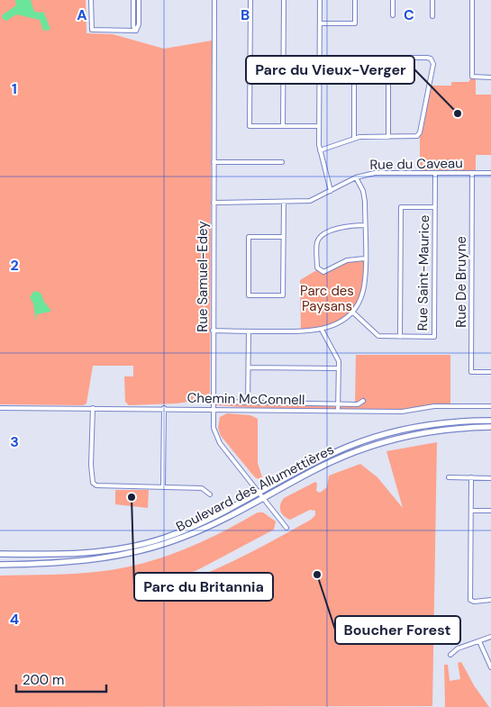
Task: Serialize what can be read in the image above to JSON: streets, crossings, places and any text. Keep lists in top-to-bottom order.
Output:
{
  "streets": {
    "highway": ["Boulevard des Allumettières"],
    "street": [
      "Rue du Caveau",
      "Rue Saint-Maurice",
      "Rue Samuel-Edey",
      "Rue De Bruyne",
      "Chemin McConnell"
    ]
  },
  "crossings": [
    ["Rue du Caveau", "Rue Saint-Maurice"],
    ["Rue du Caveau", "Rue Samuel-Edey"],
    ["Rue du Caveau", "Rue De Bruyne"],
    ["Rue Samuel-Edey", "Chemin McConnell"],
    ["Rue Samuel-Edey", "Boulevard des Allumettières"]
  ],
  "parks": ["Parc des Paysans"],
  "places": ["Parc du Vieux-Verger", "Parc du Britannia", "Boucher Forest"],
  "scale_bar": "200 m",
  "grid": {
    "columns": ["A", "B", "C"],
    "rows": [
      "1",
      "2",
      "3",
      "4"
    ]
  }
}
